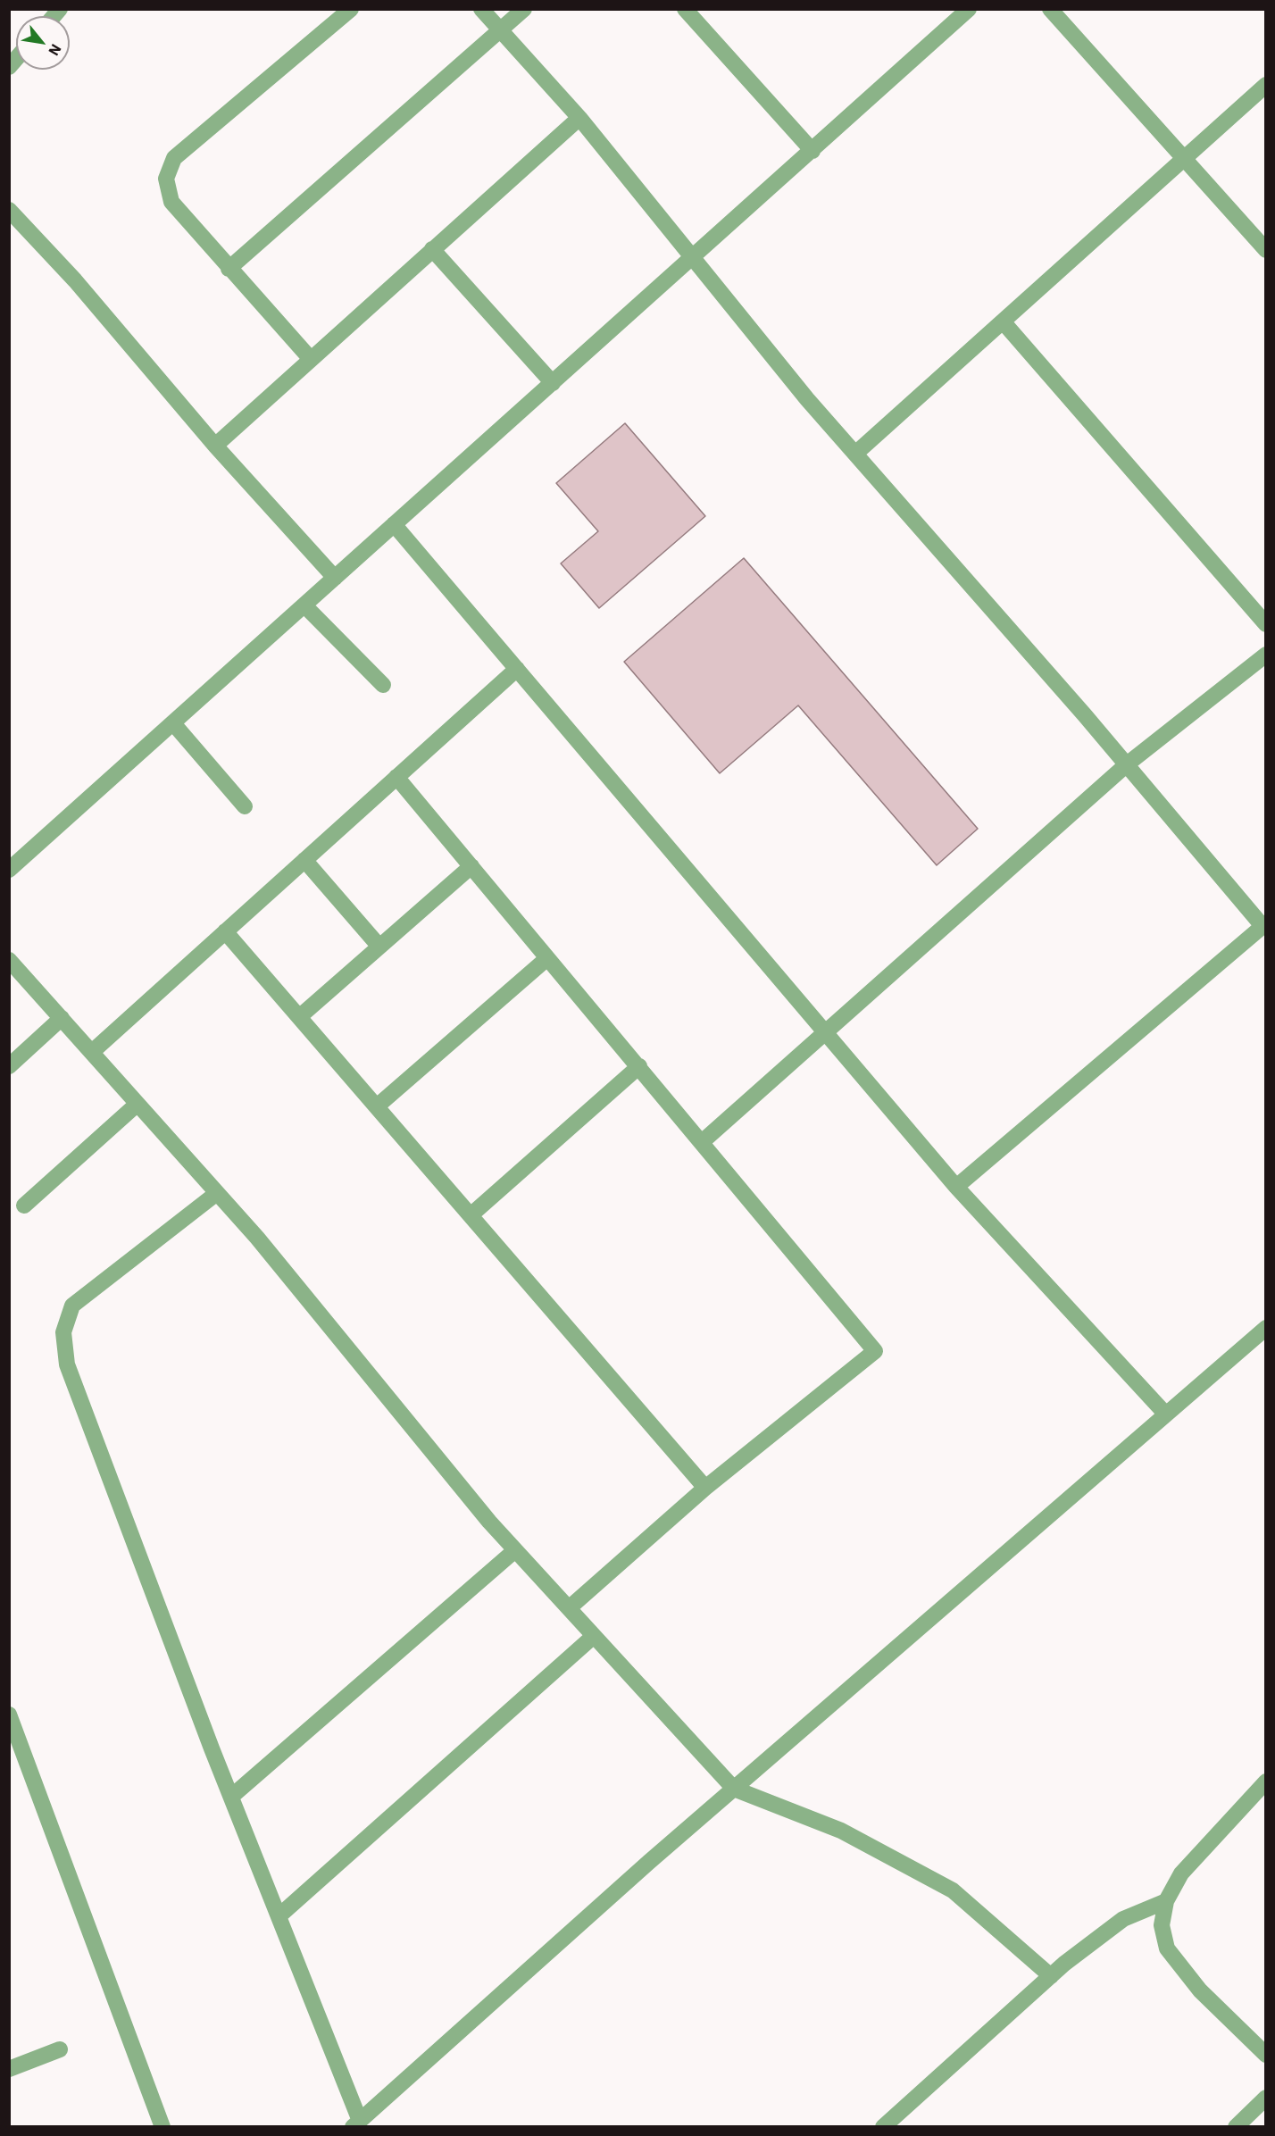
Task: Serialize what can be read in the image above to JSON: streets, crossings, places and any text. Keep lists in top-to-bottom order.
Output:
{
  "north": "bottom right"
}
